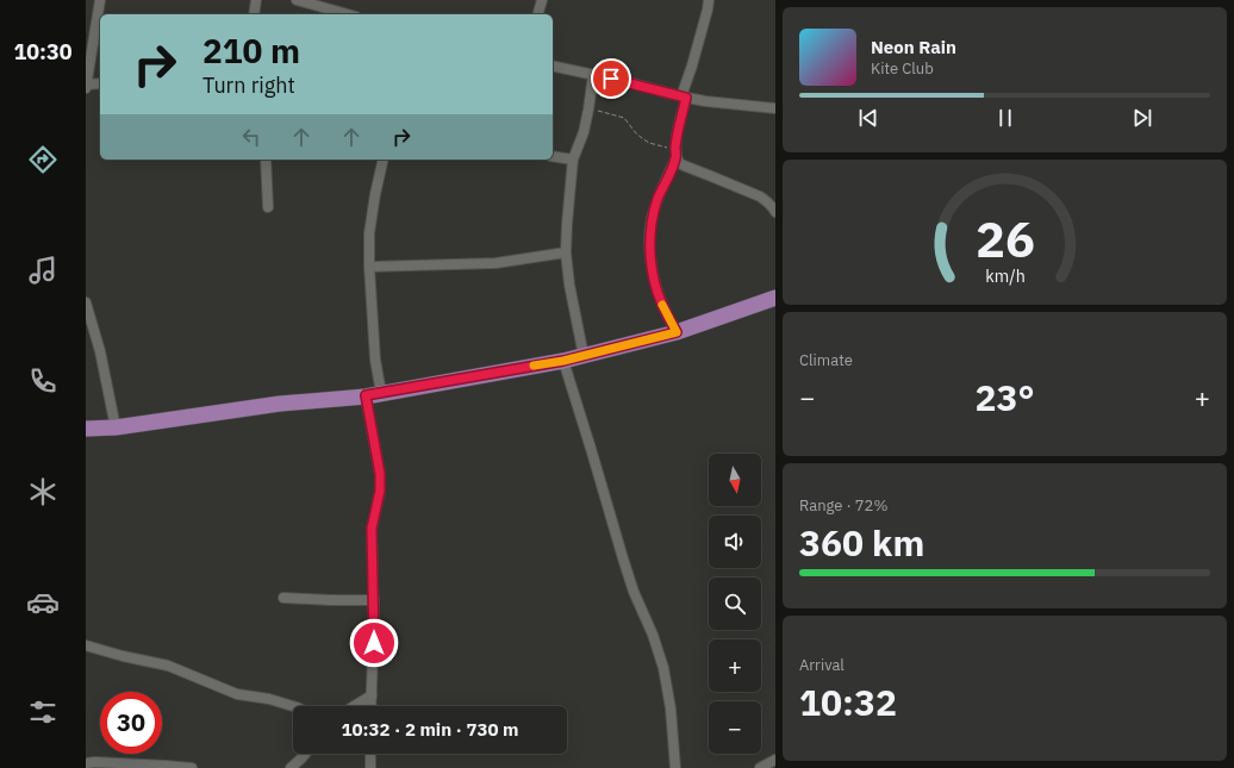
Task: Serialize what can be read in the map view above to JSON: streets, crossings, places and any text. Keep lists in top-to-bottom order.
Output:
{
  "north": "bottom",
  "page": {
    "tabs": "10:30",
    "turn": ["210 m", "Turn right"],
    "song": ["Neon Rain", "Kite Club"],
    "tile": [
      "Climate",
      ["Range · 72%", "360 km"],
      ["Arrival", "10:32"]
    ],
    "heat": ["−", "23°", "+"],
    "map_buttons": ["+", "−"],
    "limit": "30",
    "trip": "10:32 · 2 min · 730 m",
    "gauge": ["26", "km/h"]
  }
}
